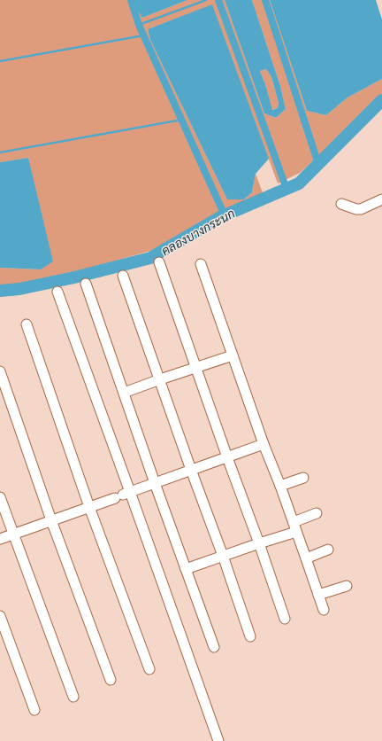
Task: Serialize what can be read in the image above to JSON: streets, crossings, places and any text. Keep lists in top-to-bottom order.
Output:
{
  "water": ["คลองบางกระนก"]
}
